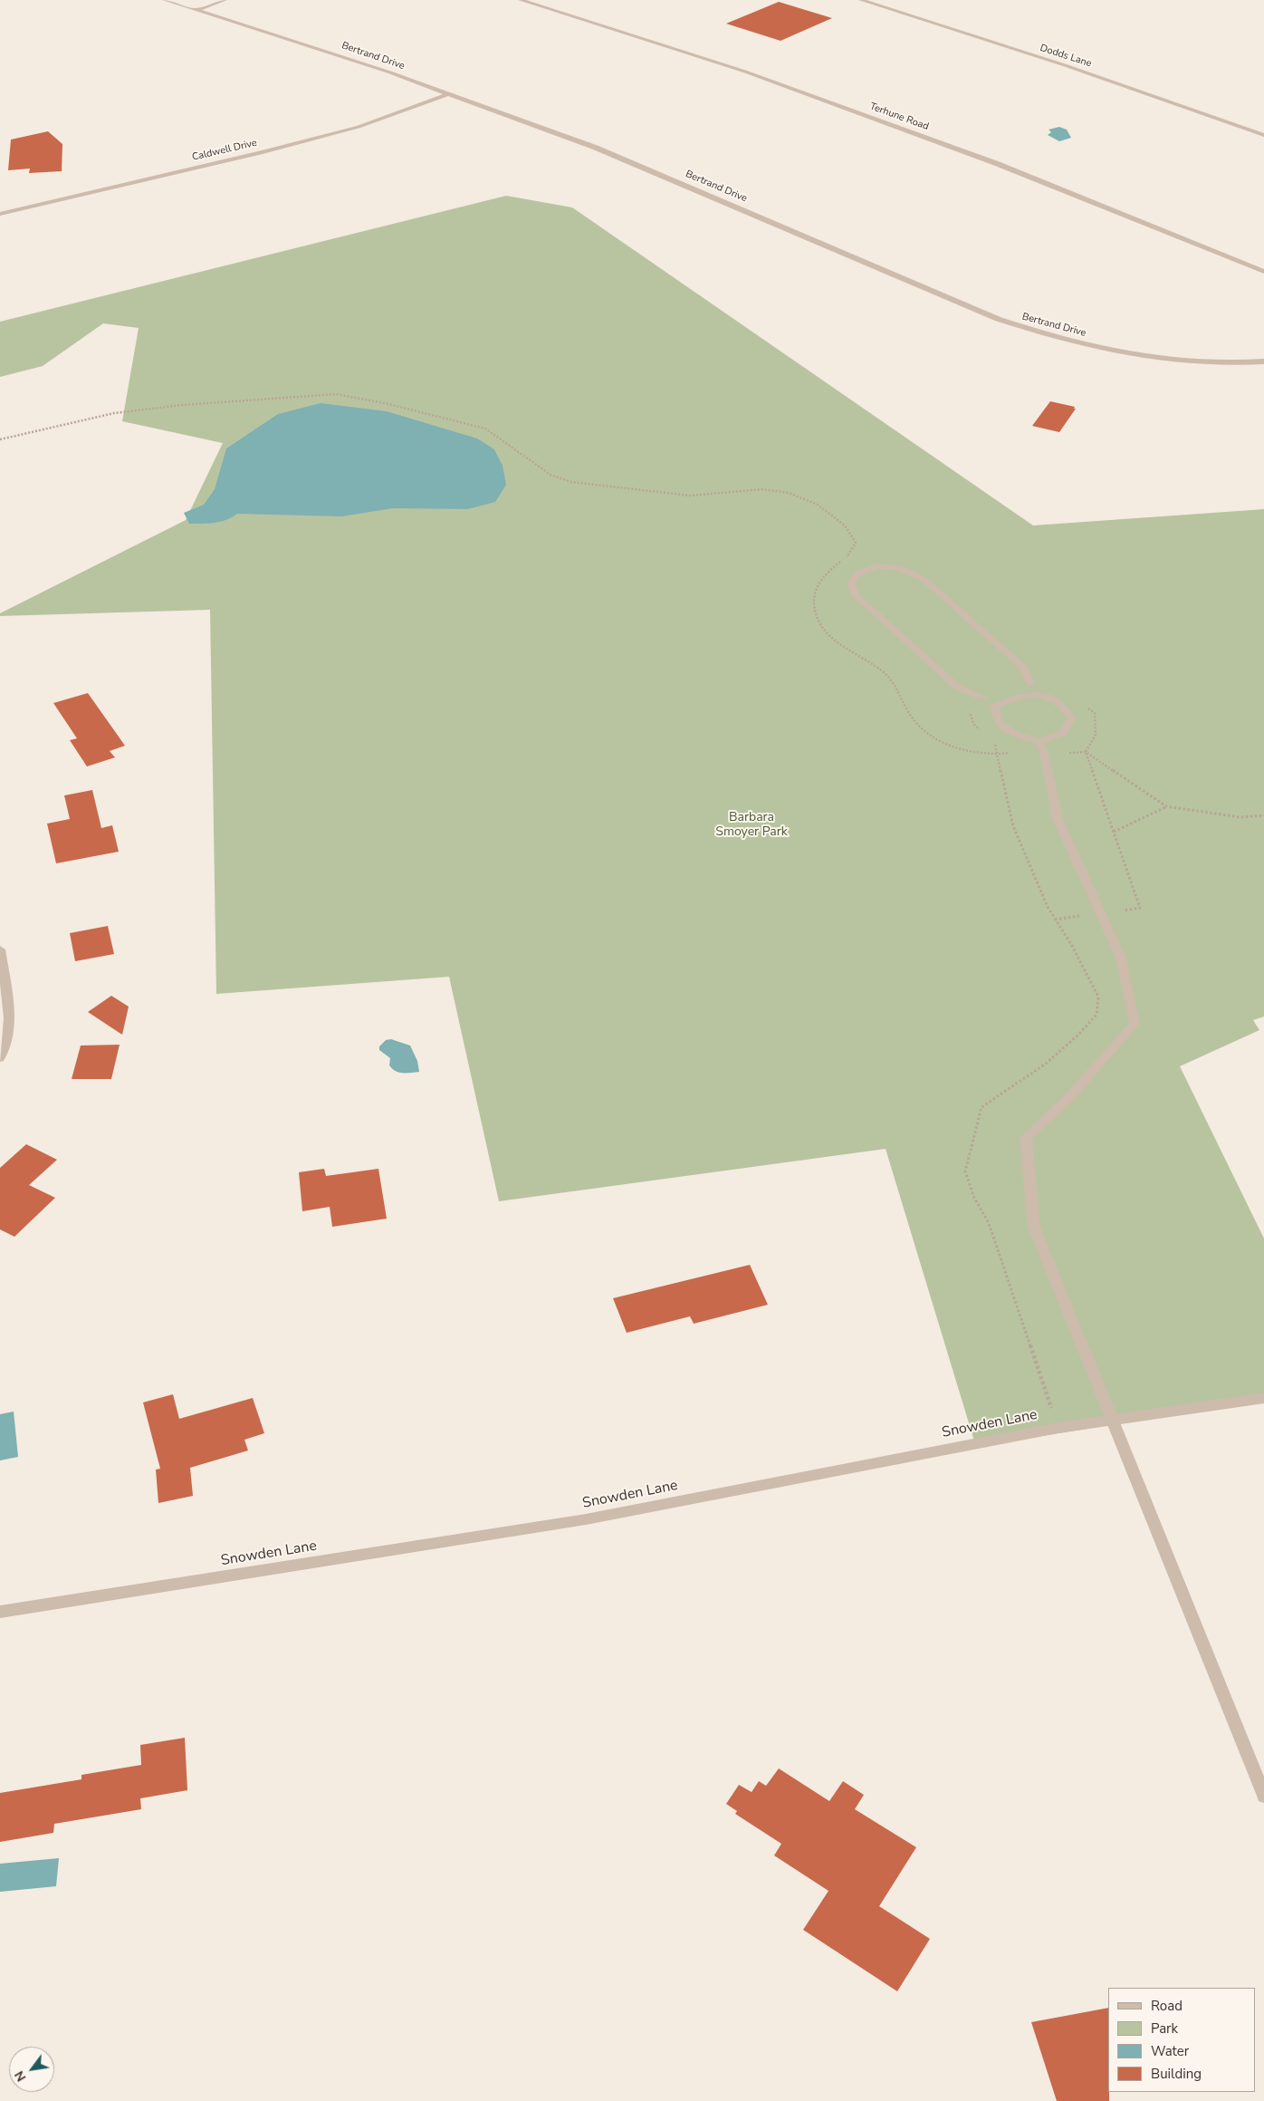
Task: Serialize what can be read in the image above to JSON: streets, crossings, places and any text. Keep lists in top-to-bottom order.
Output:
{
  "streets": {
    "street": [
      "Bertrand Drive",
      "Dodds Lane",
      "Terhune Road",
      "Caldwell Drive",
      "Snowden Lane"
    ]
  },
  "crossings": [
    ["Bertrand Drive", "Caldwell Drive"]
  ],
  "parks": ["Barbara Smoyer Park"],
  "legend": [
    "Road",
    "Park",
    "Water",
    "Building"
  ],
  "north": "bottom left"
}
